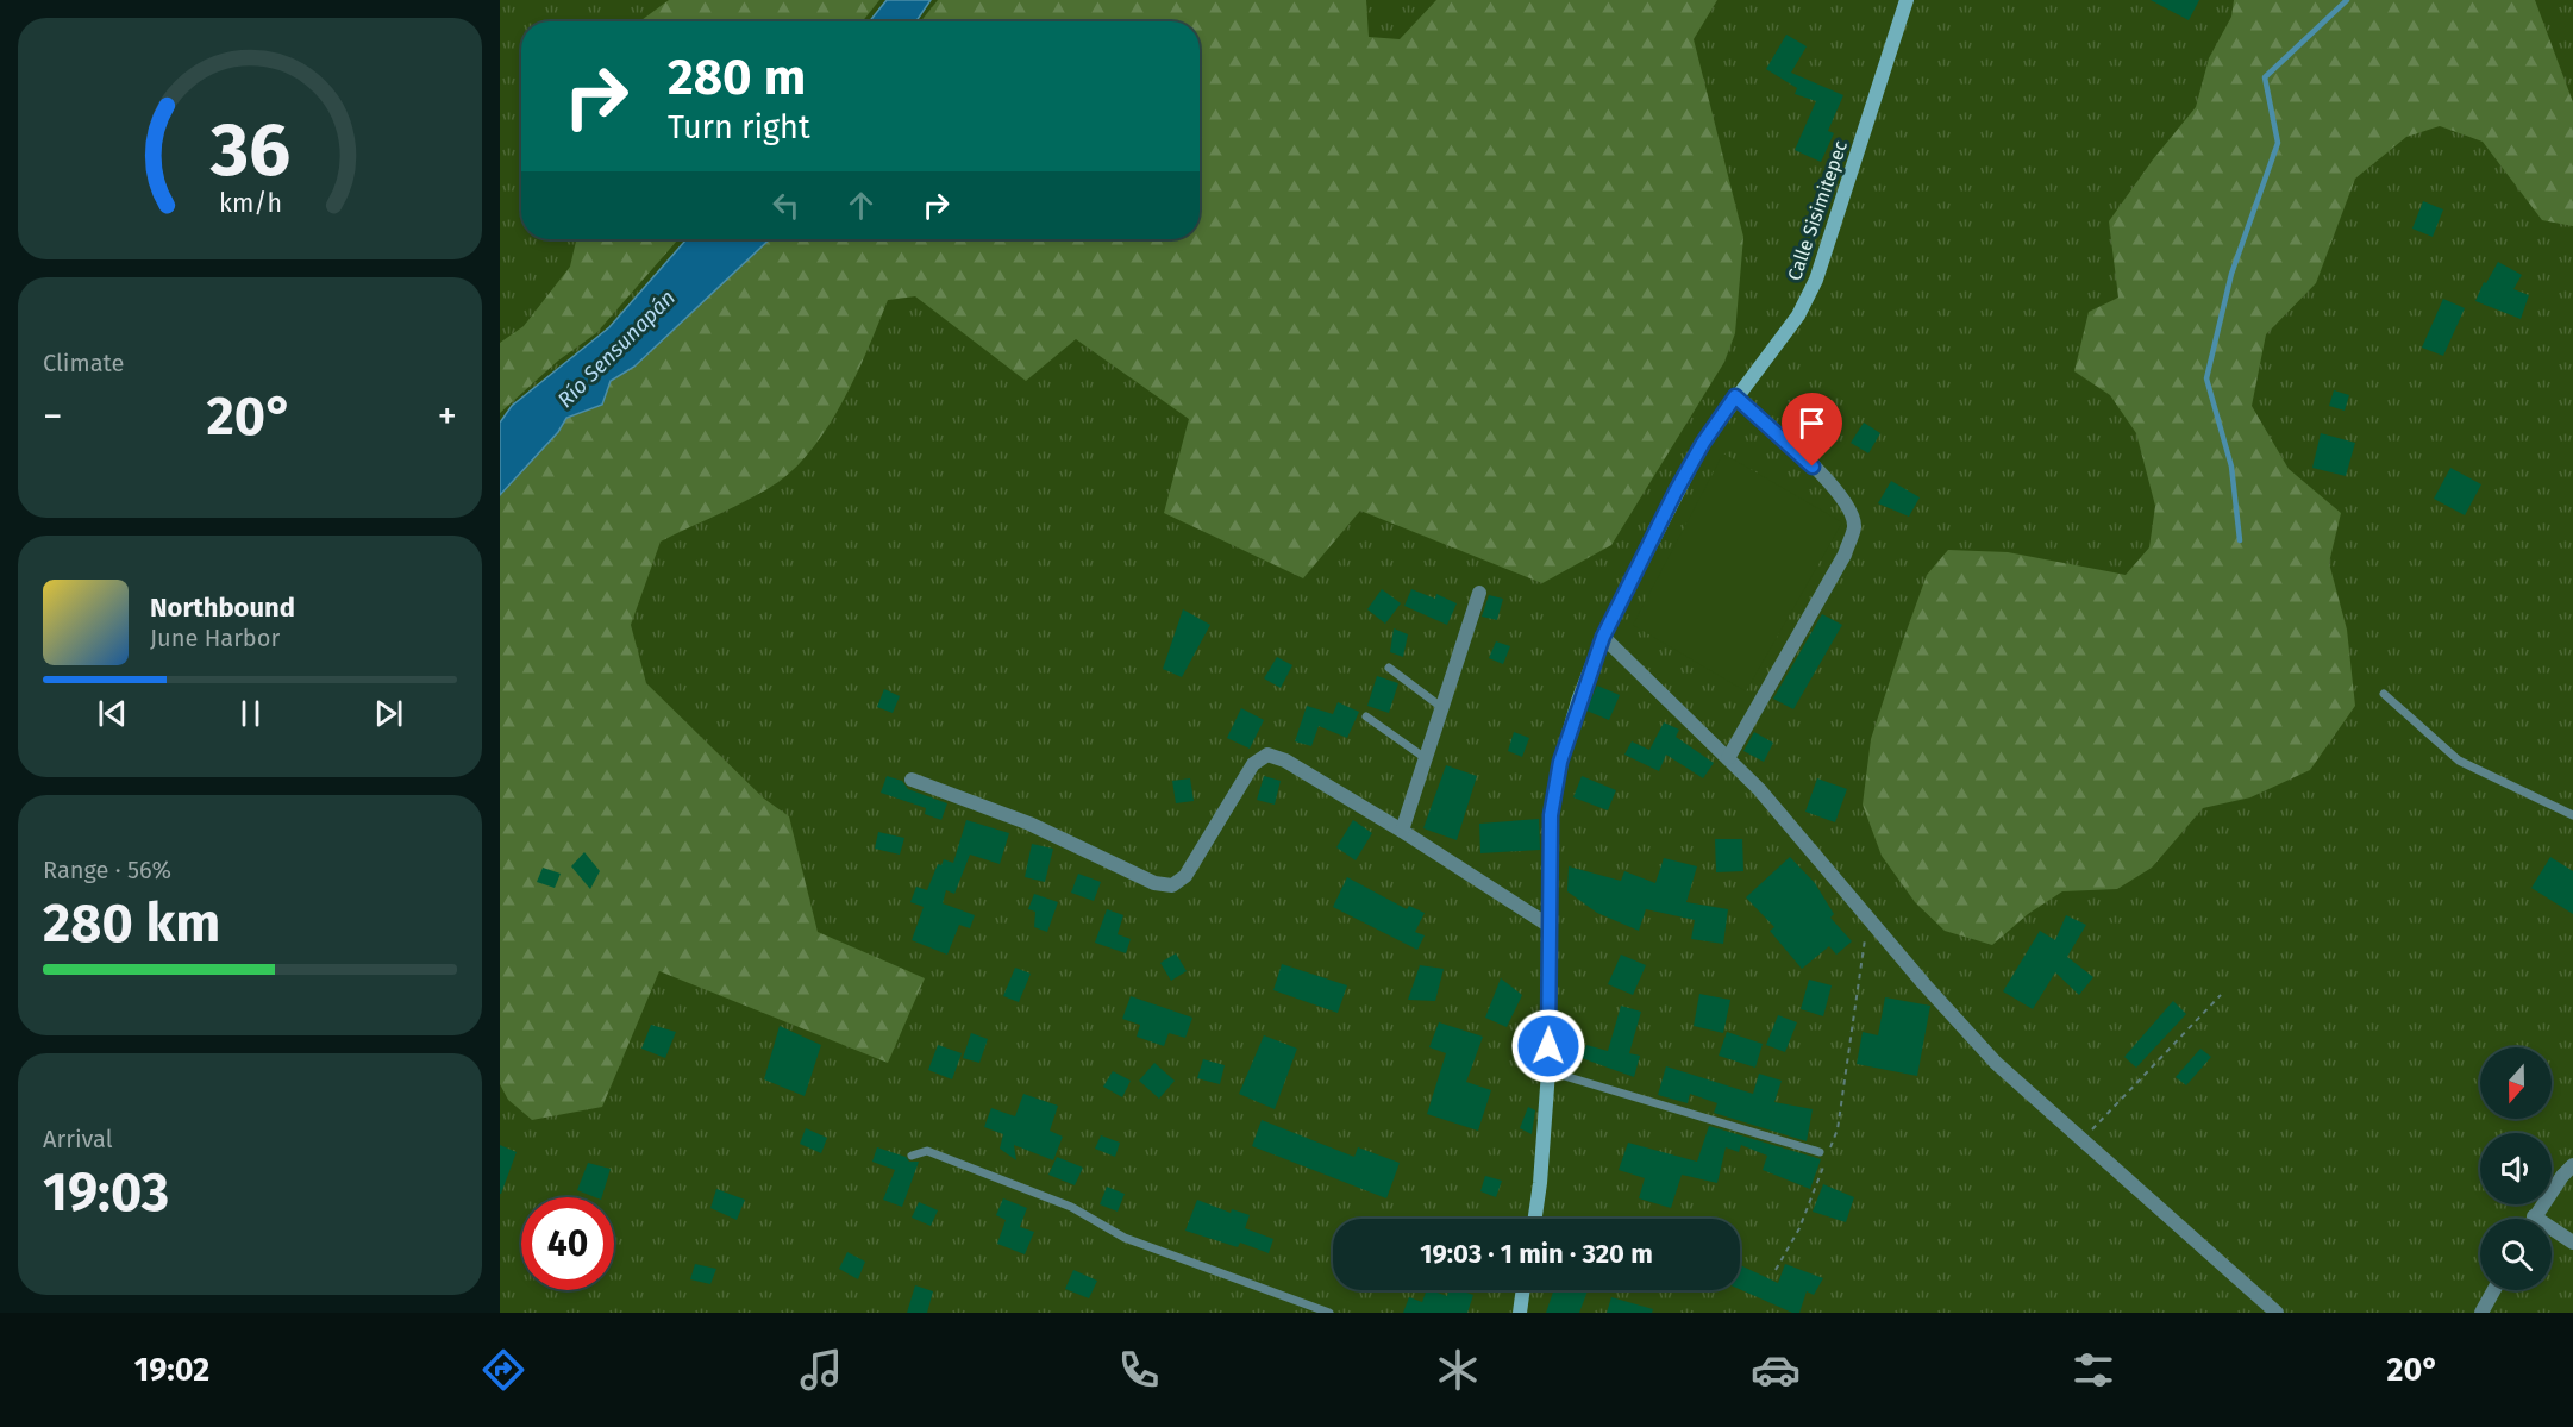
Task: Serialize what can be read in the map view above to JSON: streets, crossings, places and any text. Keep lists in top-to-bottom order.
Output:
{
  "streets": {
    "street": ["Calle Sisimitepec"]
  },
  "water": ["Río Sensunapán"],
  "north": "bottom",
  "page": {
    "turn": ["280 m", "Turn right"],
    "tile": [
      "Climate",
      ["Range · 56%", "280 km"],
      ["Arrival", "19:03"]
    ],
    "heat": ["−", "20°", "+"],
    "song": ["Northbound", "June Harbor"],
    "limit": "40",
    "trip": "19:03 · 1 min · 320 m",
    "tabs": ["19:02", "20°"],
    "gauge": ["36", "km/h"]
  }
}
